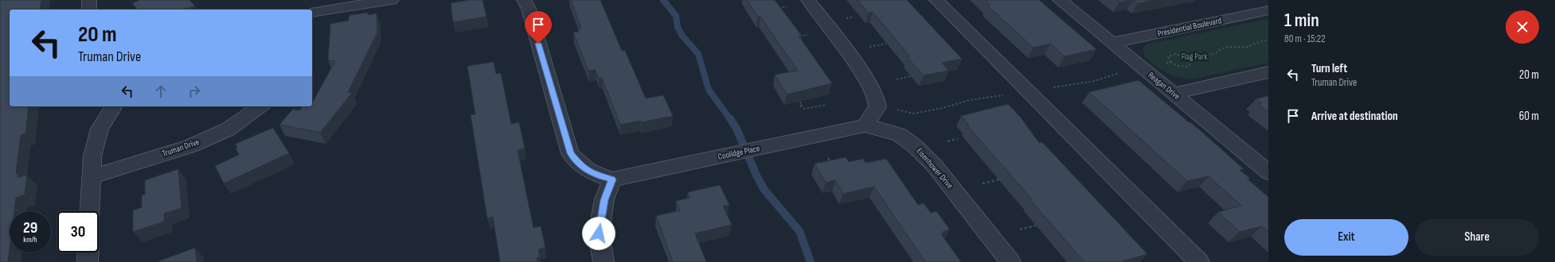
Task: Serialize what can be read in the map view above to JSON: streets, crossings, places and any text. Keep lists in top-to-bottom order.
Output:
{
  "streets": {
    "street": [
      "Presidential Boulevard",
      "Reagan Drive",
      "Truman Drive",
      "Coolidge Place",
      "Eisenhower Drive"
    ]
  },
  "crossings": [
    ["Presidential Boulevard", "Reagan Drive"],
    ["Coolidge Place", "Eisenhower Drive"]
  ],
  "parks": ["Flag Park"],
  "page": {
    "heading": ["1 min", "80 m · 15:22"],
    "turn": ["20 m", "Truman Drive"],
    "list": [
      {
        "name": "Turn left",
        "note": "Truman Drive",
        "value": "20 m"
      },
      {
        "name": "Arrive at destination",
        "value": "60 m"
      }
    ],
    "speed": "29 km/h",
    "limit": "30",
    "buttons": ["Exit", "Share"]
  }
}
